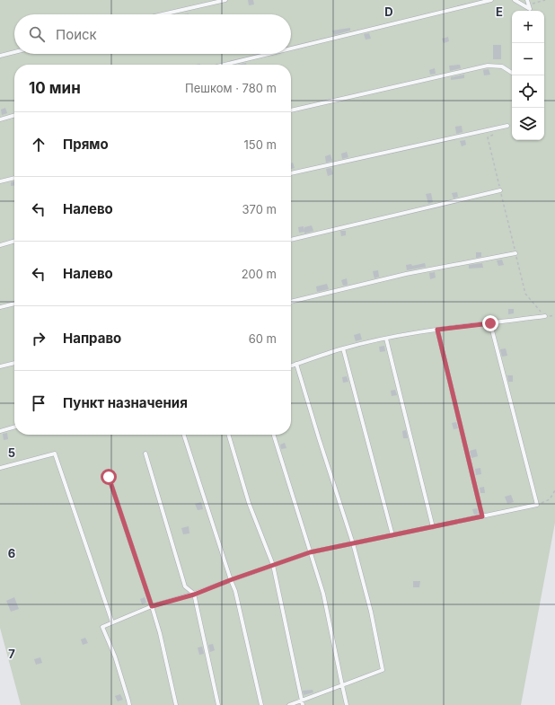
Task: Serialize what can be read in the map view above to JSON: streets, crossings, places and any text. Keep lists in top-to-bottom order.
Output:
{
  "page": {
    "map_buttons": ["+", "−"],
    "search": "Поиск",
    "heading": ["10 мин", "Пешком · 780 m"],
    "list": [
      ["Прямо", "150 m"],
      ["Налево", "370 m"],
      ["Налево", "200 m"],
      ["Направо", "60 m"],
      "Пункт назначения"
    ]
  },
  "grid": {
    "columns": ["D", "E"],
    "rows": ["5", "6", "7"]
  }
}
